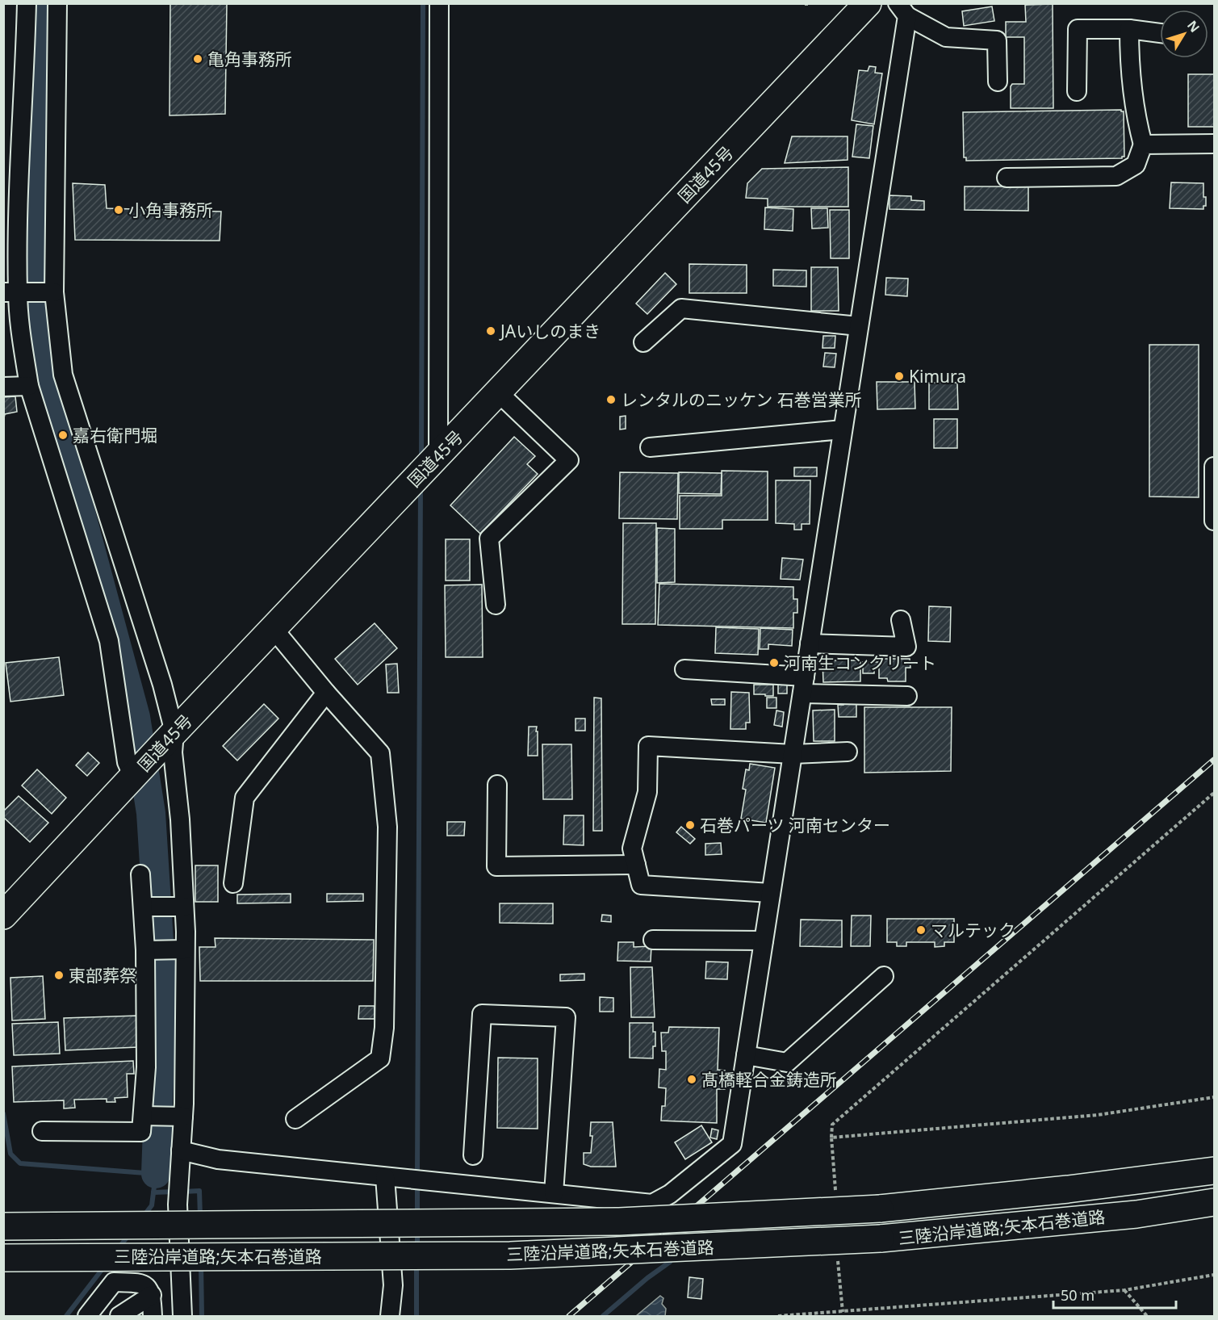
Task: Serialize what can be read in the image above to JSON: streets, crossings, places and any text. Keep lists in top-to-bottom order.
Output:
{
  "streets": {
    "highway": ["国道45号", "三陸沿岸道路;矢本石巻道路"]
  },
  "places": [
    "亀角事務所",
    "小角事務所",
    "JAいしのまき",
    "Kimura",
    "レンタルのニッケン 石巻営業所",
    "嘉右衛門堀",
    "河南生コンクリート",
    "石巻パーツ 河南センター",
    "マルテック",
    "東部葬祭",
    "髙橋軽合金鋳造所"
  ],
  "scale_bar": "50 m",
  "north": "top right"
}
